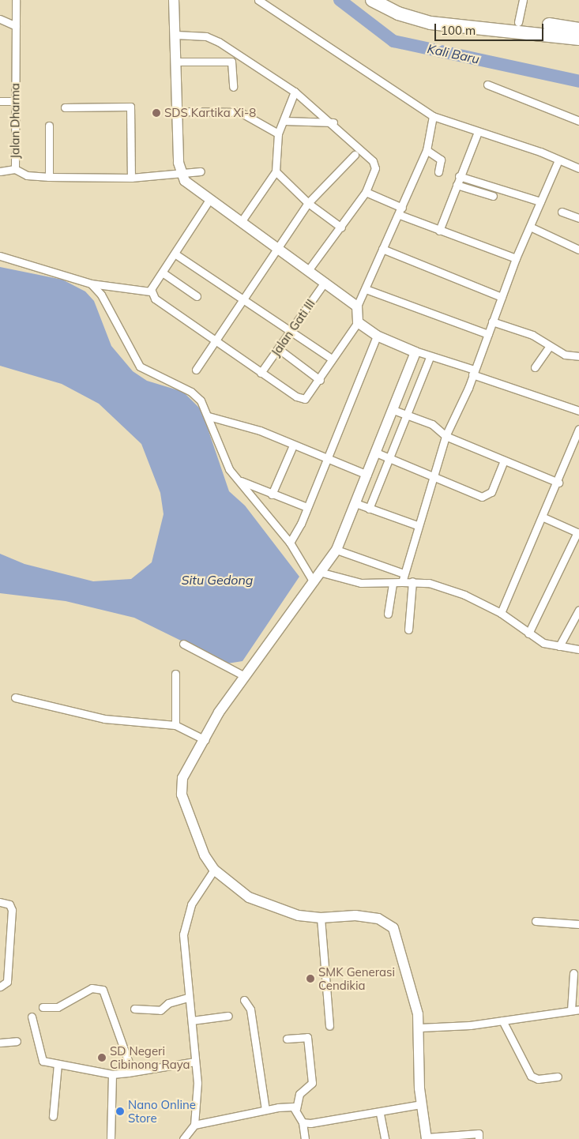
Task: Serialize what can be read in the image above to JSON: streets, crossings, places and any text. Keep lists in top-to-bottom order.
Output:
{
  "streets": {
    "street": ["Jalan Dharma", "Jalan Gati III"]
  },
  "water": ["Kali Baru", "Situ Gedong"],
  "places": [
    "SDS Kartika Xi-8",
    "SMK Generasi Cendikia",
    "SD Negeri Cibinong Raya",
    "Nano Online Store"
  ],
  "scale_bar": "100 m"
}
